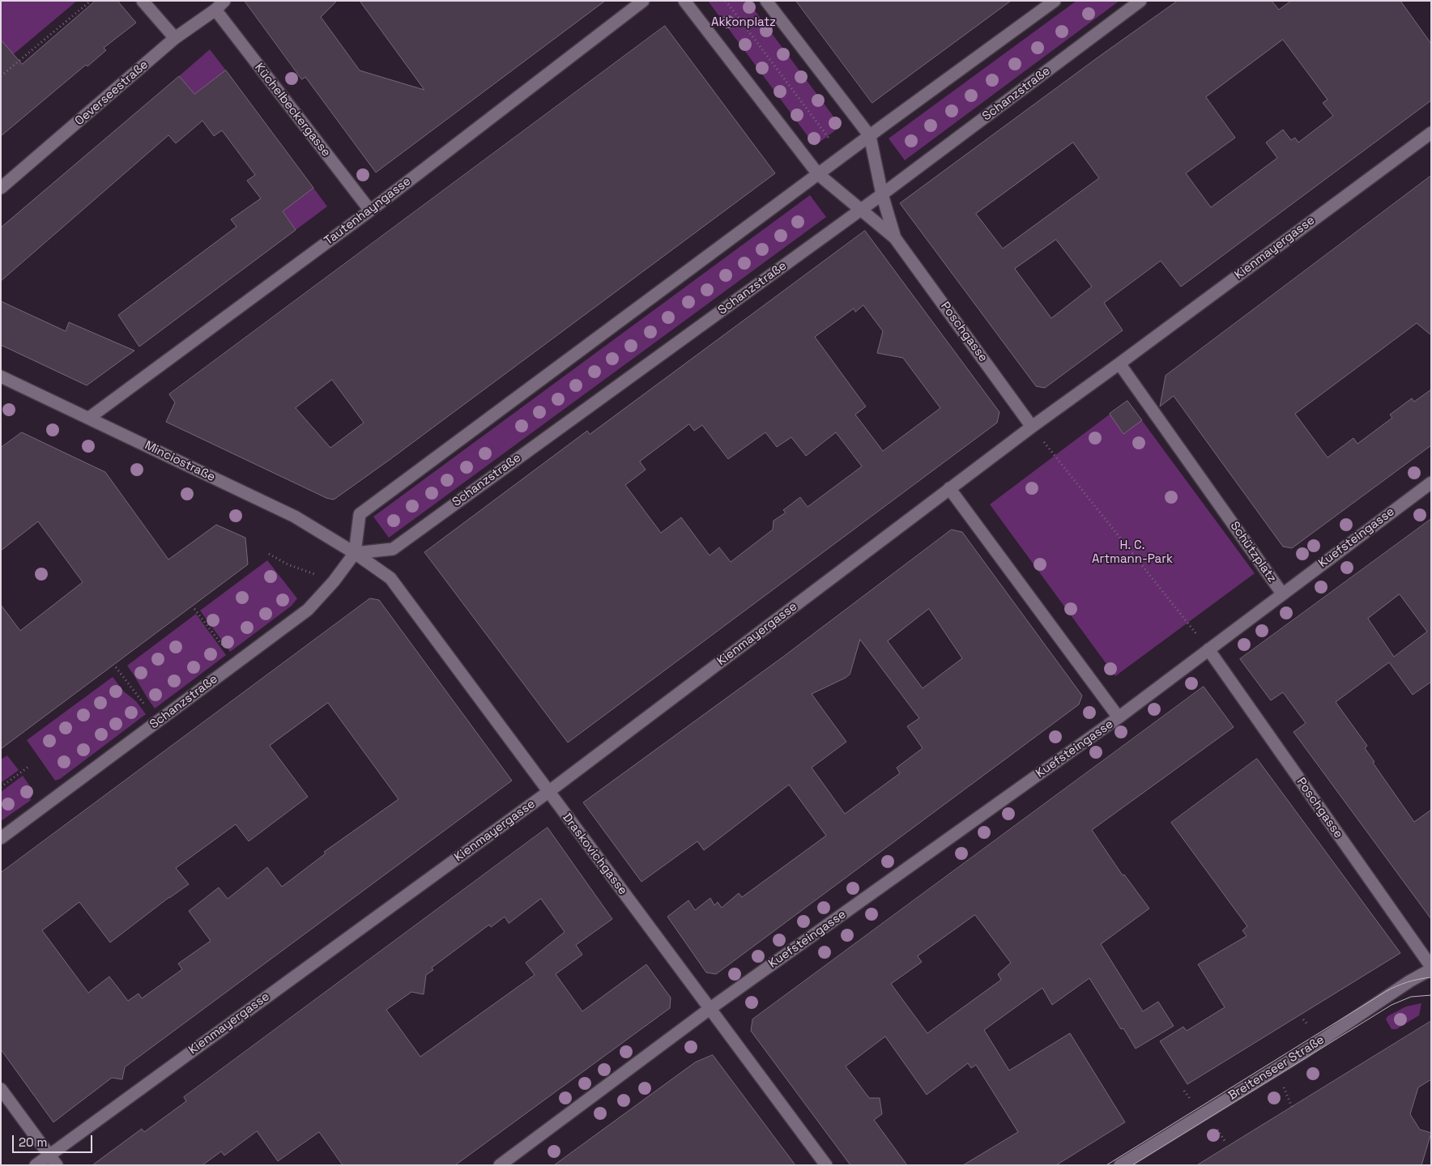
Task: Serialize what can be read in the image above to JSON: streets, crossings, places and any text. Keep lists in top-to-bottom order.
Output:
{
  "streets": {
    "street": [
      "Oeverseestraße",
      "Schanzstraße",
      "Küchelbeckergasse",
      "Tautenhayngasse",
      "Kienmayergasse",
      "Poschgasse",
      "Minciostraße",
      "Kuefsteingasse",
      "Schützplatz",
      "Draskovichgasse",
      "Breitenseer Straße"
    ]
  },
  "crossings": [
    ["Oeverseestraße", "Küchelbeckergasse"],
    ["Schanzstraße", "Minciostraße"],
    ["Schanzstraße", "Draskovichgasse"],
    ["Küchelbeckergasse", "Tautenhayngasse"],
    ["Tautenhayngasse", "Minciostraße"],
    ["Kienmayergasse", "Schützplatz"],
    ["Kienmayergasse", "Draskovichgasse"],
    ["Poschgasse", "Schützplatz"],
    ["Poschgasse", "Breitenseer Straße"],
    ["Minciostraße", "Draskovichgasse"],
    ["Kuefsteingasse", "Schützplatz"],
    ["Kuefsteingasse", "Draskovichgasse"]
  ],
  "parks": ["Akkonplatz", "H. C. Artmann-Park"],
  "scale_bar": "20 m"
}
